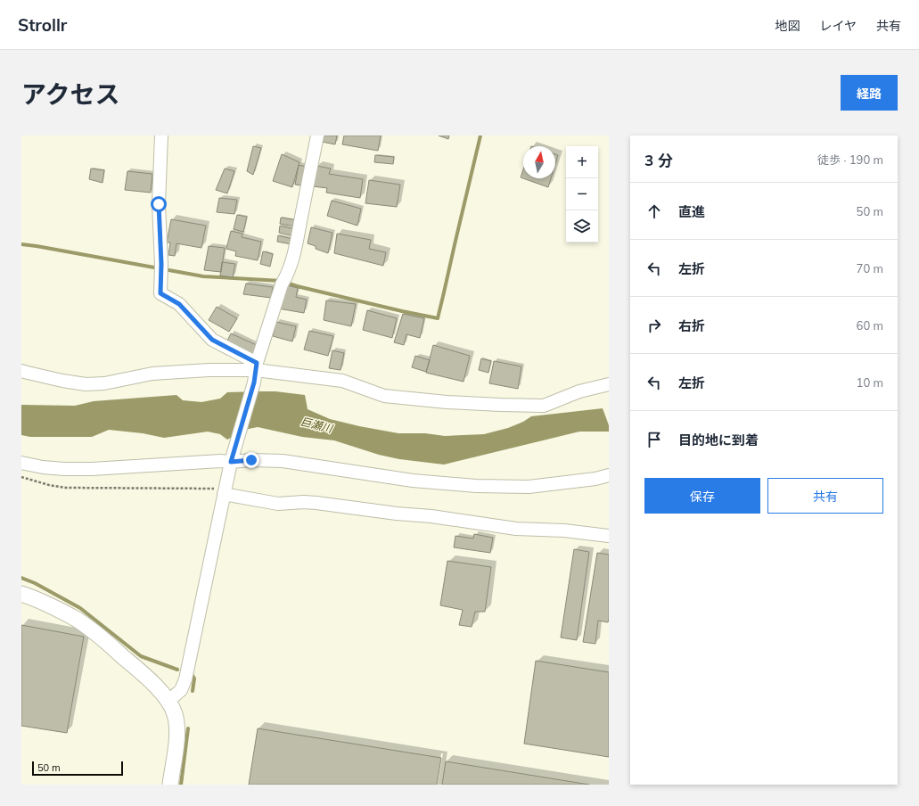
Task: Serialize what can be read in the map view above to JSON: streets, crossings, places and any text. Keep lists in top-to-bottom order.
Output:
{
  "water": ["巨瀬川"],
  "scale_bar": "50 m",
  "north": "top",
  "page": {
    "header": "Strollr",
    "nav": ["地図", "レイヤ", "共有"],
    "title": "アクセス",
    "buttons": [
      "経路",
      ["保存", "共有"]
    ],
    "heading": ["3 分", "徒歩 · 190 m"],
    "map_buttons": ["+", "−"],
    "list": [
      ["直進", "50 m"],
      ["左折", "70 m"],
      ["右折", "60 m"],
      ["左折", "10 m"],
      "目的地に到着"
    ],
    "scale": "50 m"
  }
}
